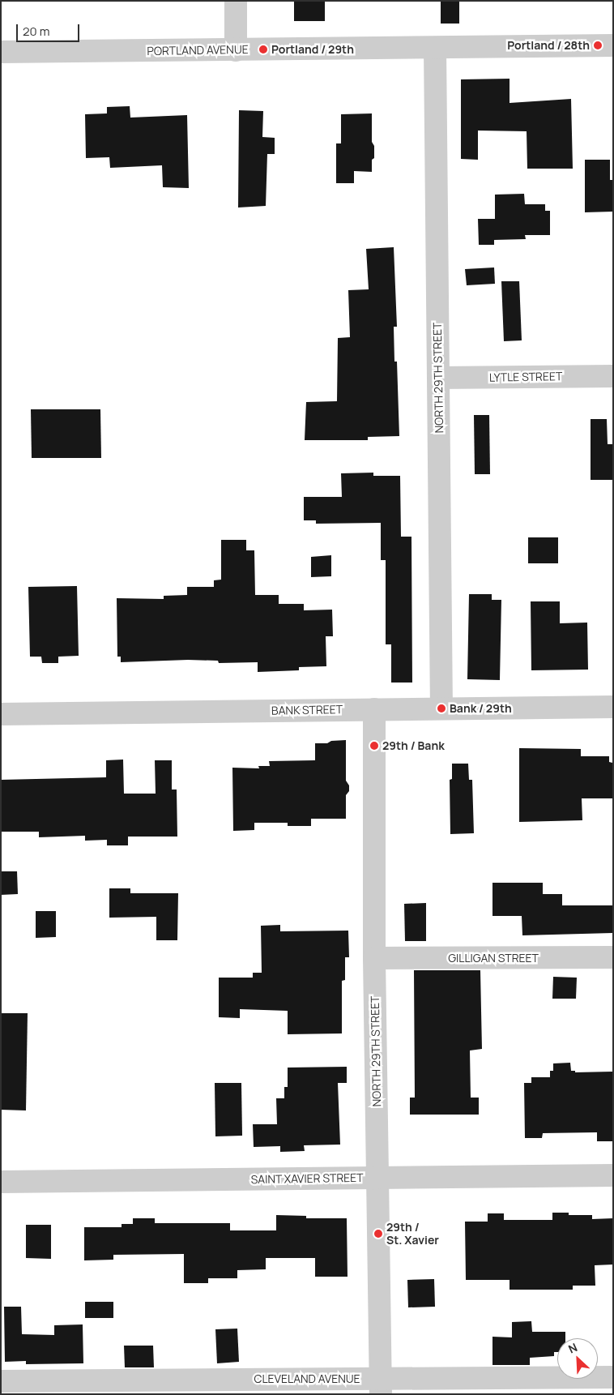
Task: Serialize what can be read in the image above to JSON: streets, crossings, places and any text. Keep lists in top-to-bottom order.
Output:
{
  "streets": {
    "street": [
      "PORTLAND AVENUE",
      "LYTLE STREET",
      "NORTH 29TH STREET",
      "BANK STREET",
      "GILLIGAN STREET",
      "SAINT XAVIER STREET",
      "CLEVELAND AVENUE"
    ]
  },
  "crossings": [
    ["PORTLAND AVENUE", "NORTH 29TH STREET"],
    ["LYTLE STREET", "NORTH 29TH STREET"],
    ["NORTH 29TH STREET", "BANK STREET"],
    ["NORTH 29TH STREET", "GILLIGAN STREET"],
    ["NORTH 29TH STREET", "SAINT XAVIER STREET"],
    ["NORTH 29TH STREET", "CLEVELAND AVENUE"]
  ],
  "places": [
    "Portland / 28th",
    "Portland / 29th",
    "Bank / 29th",
    "29th / Bank",
    "29th / St. Xavier"
  ],
  "scale_bar": "20 m",
  "north": "top left"
}
